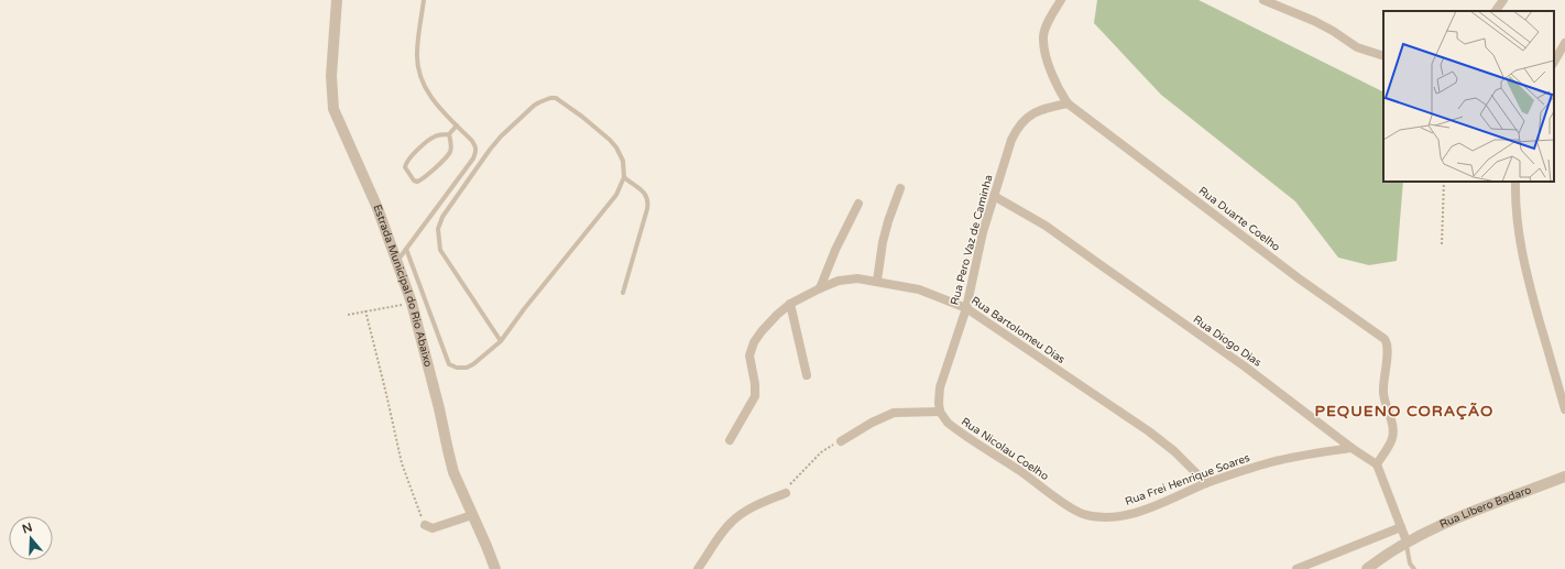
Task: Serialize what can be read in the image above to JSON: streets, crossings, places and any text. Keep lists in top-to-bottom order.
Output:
{
  "streets": {
    "street": [
      "Rua Duarte Coelho",
      "Rua Pero Vaz de Caminha",
      "Estrada Municipal do Rio Abaixo",
      "Rua Bartolomeu Dias",
      "Rua Diogo Dias",
      "Rua Nicolau Coelho",
      "Rua Frei Henrique Soares",
      "Rua Líbero Badaro"
    ]
  },
  "crossings": [
    ["Rua Duarte Coelho", "Rua Pero Vaz de Caminha"],
    ["Rua Duarte Coelho", "Rua Diogo Dias"],
    ["Rua Pero Vaz de Caminha", "Rua Bartolomeu Dias"],
    ["Rua Pero Vaz de Caminha", "Rua Diogo Dias"],
    ["Rua Pero Vaz de Caminha", "Rua Nicolau Coelho"],
    ["Rua Bartolomeu Dias", "Rua Frei Henrique Soares"],
    ["Rua Diogo Dias", "Rua Frei Henrique Soares"],
    ["Rua Nicolau Coelho", "Rua Frei Henrique Soares"]
  ],
  "districts": ["PEQUENO CORAÇÃO"],
  "north": "top"
}
